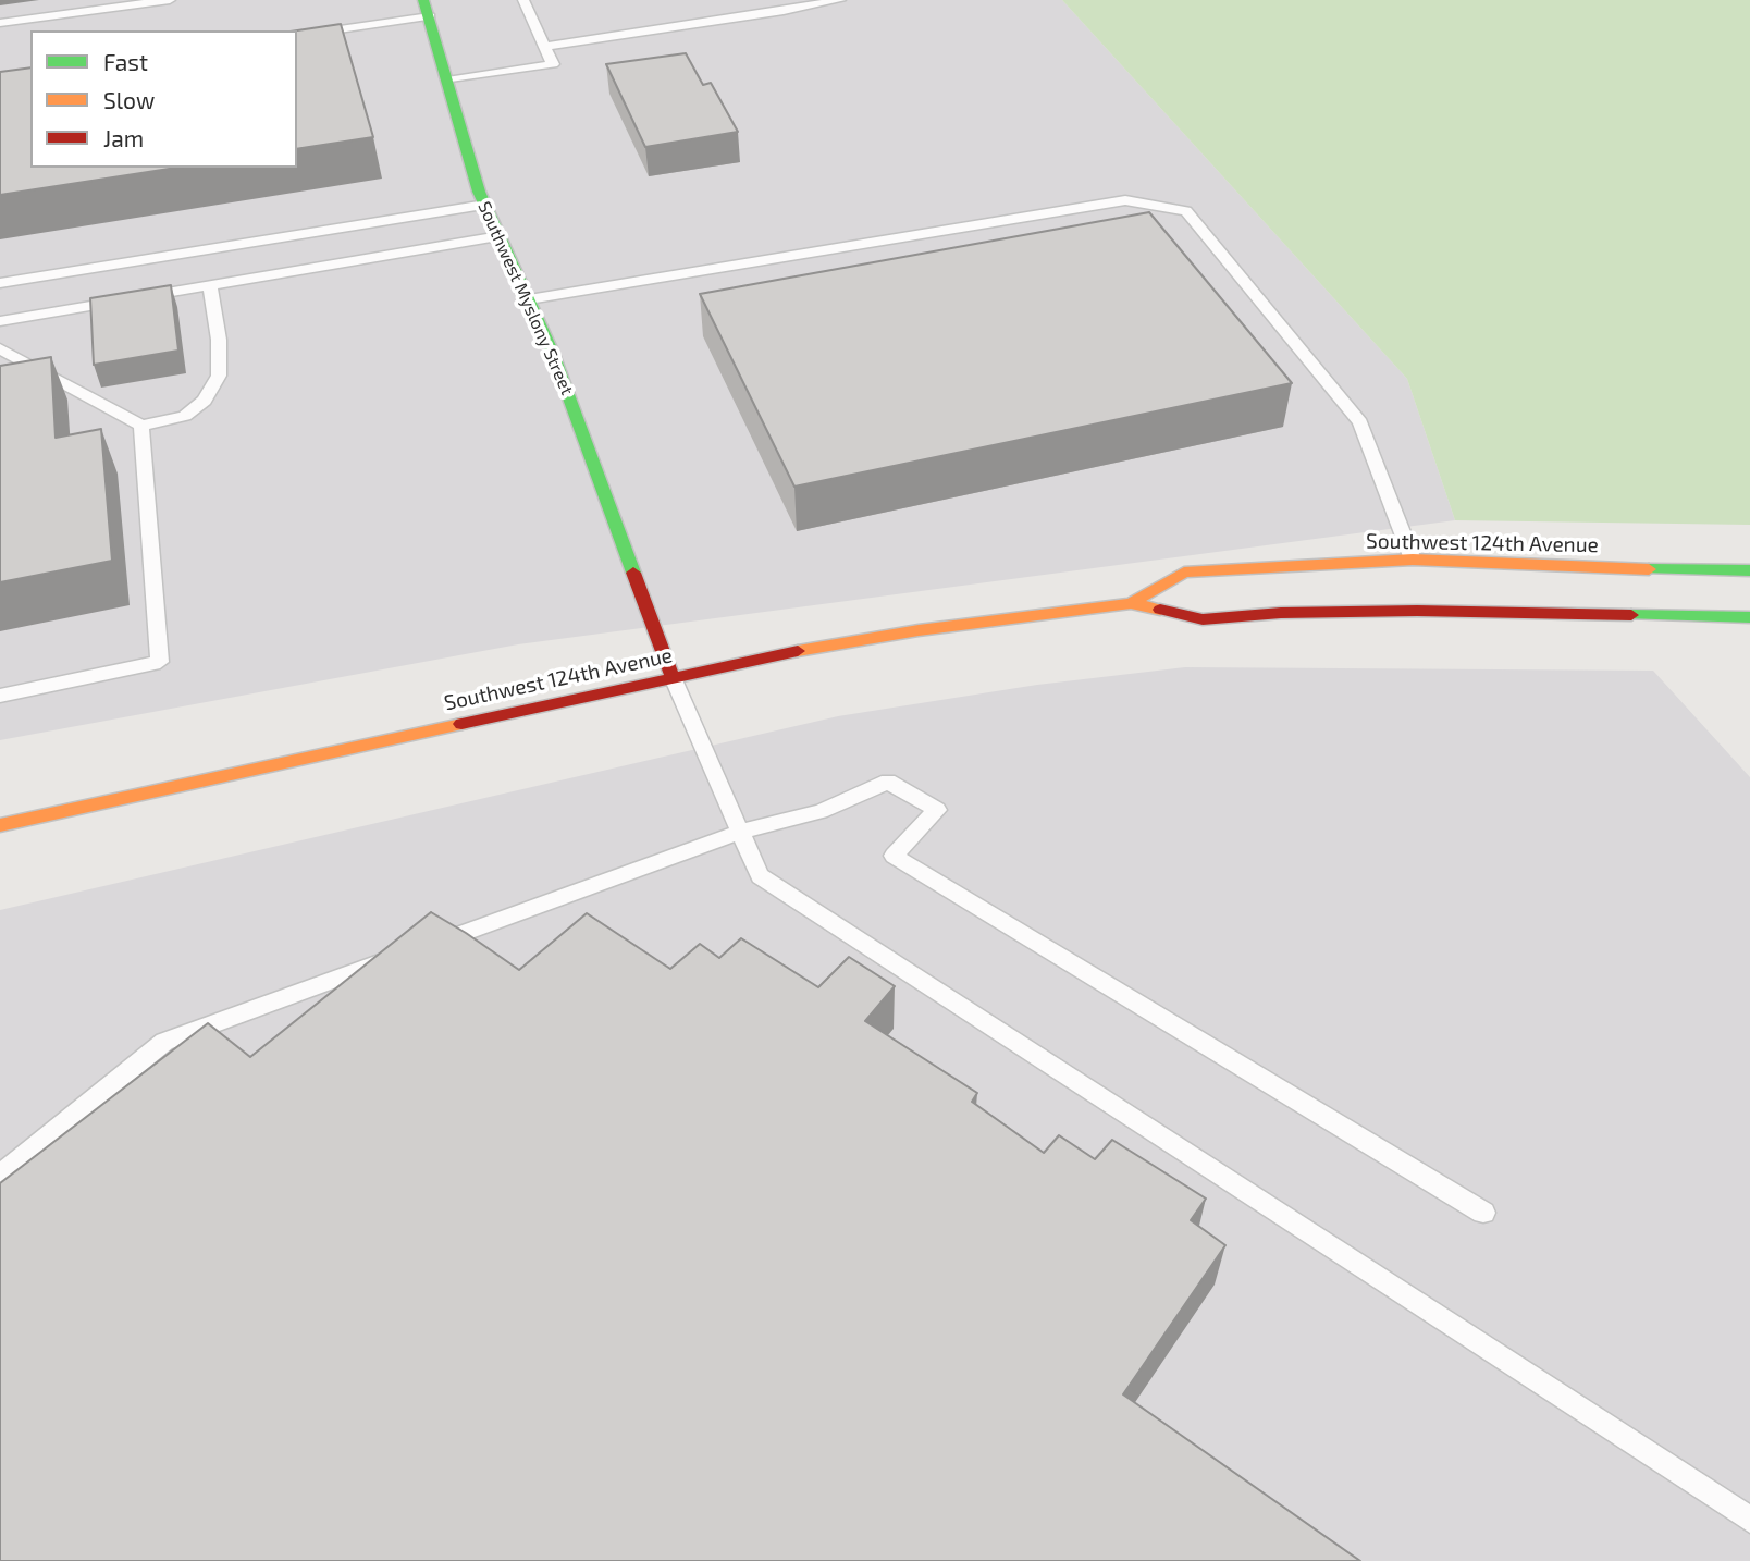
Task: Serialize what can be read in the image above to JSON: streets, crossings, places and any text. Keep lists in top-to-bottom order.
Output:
{
  "streets": {
    "main road": ["Southwest Myslony Street", "Southwest 124th Avenue"]
  },
  "crossings": [
    ["Southwest Myslony Street", "Southwest 124th Avenue"]
  ],
  "legend": ["Fast", "Slow", "Jam"]
}
